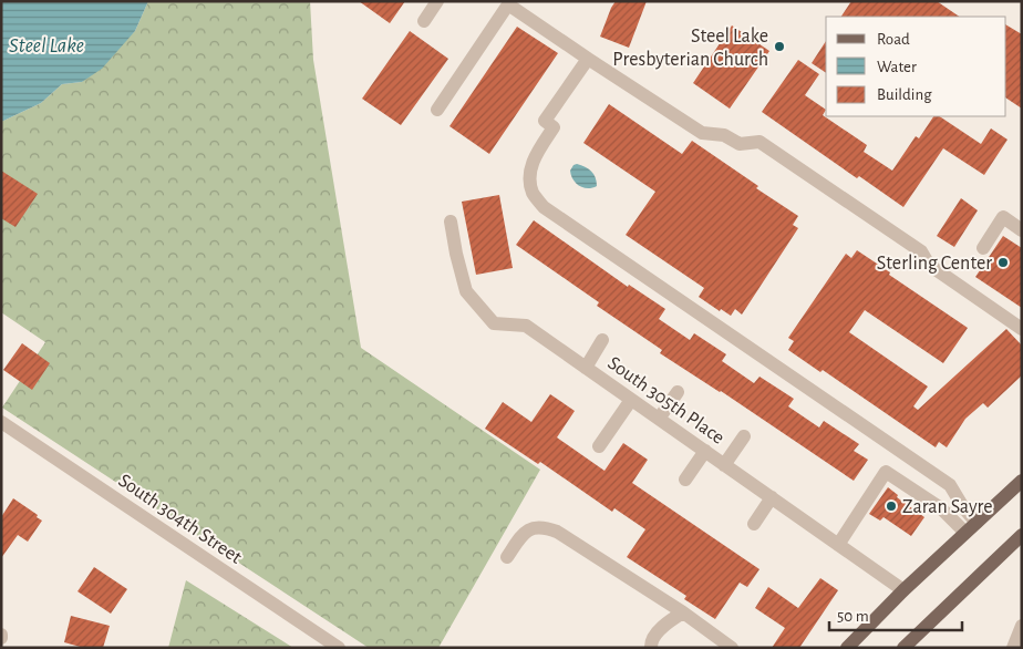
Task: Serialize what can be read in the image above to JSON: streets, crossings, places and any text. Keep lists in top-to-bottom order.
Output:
{
  "streets": {
    "street": ["South 305th Place", "South 304th Street"]
  },
  "water": ["Steel Lake"],
  "places": ["Steel Lake Presbyterian Church", "Sterling Center", "Zaran Sayre"],
  "legend": ["Road", "Water", "Building"],
  "scale_bar": "50 m"
}
